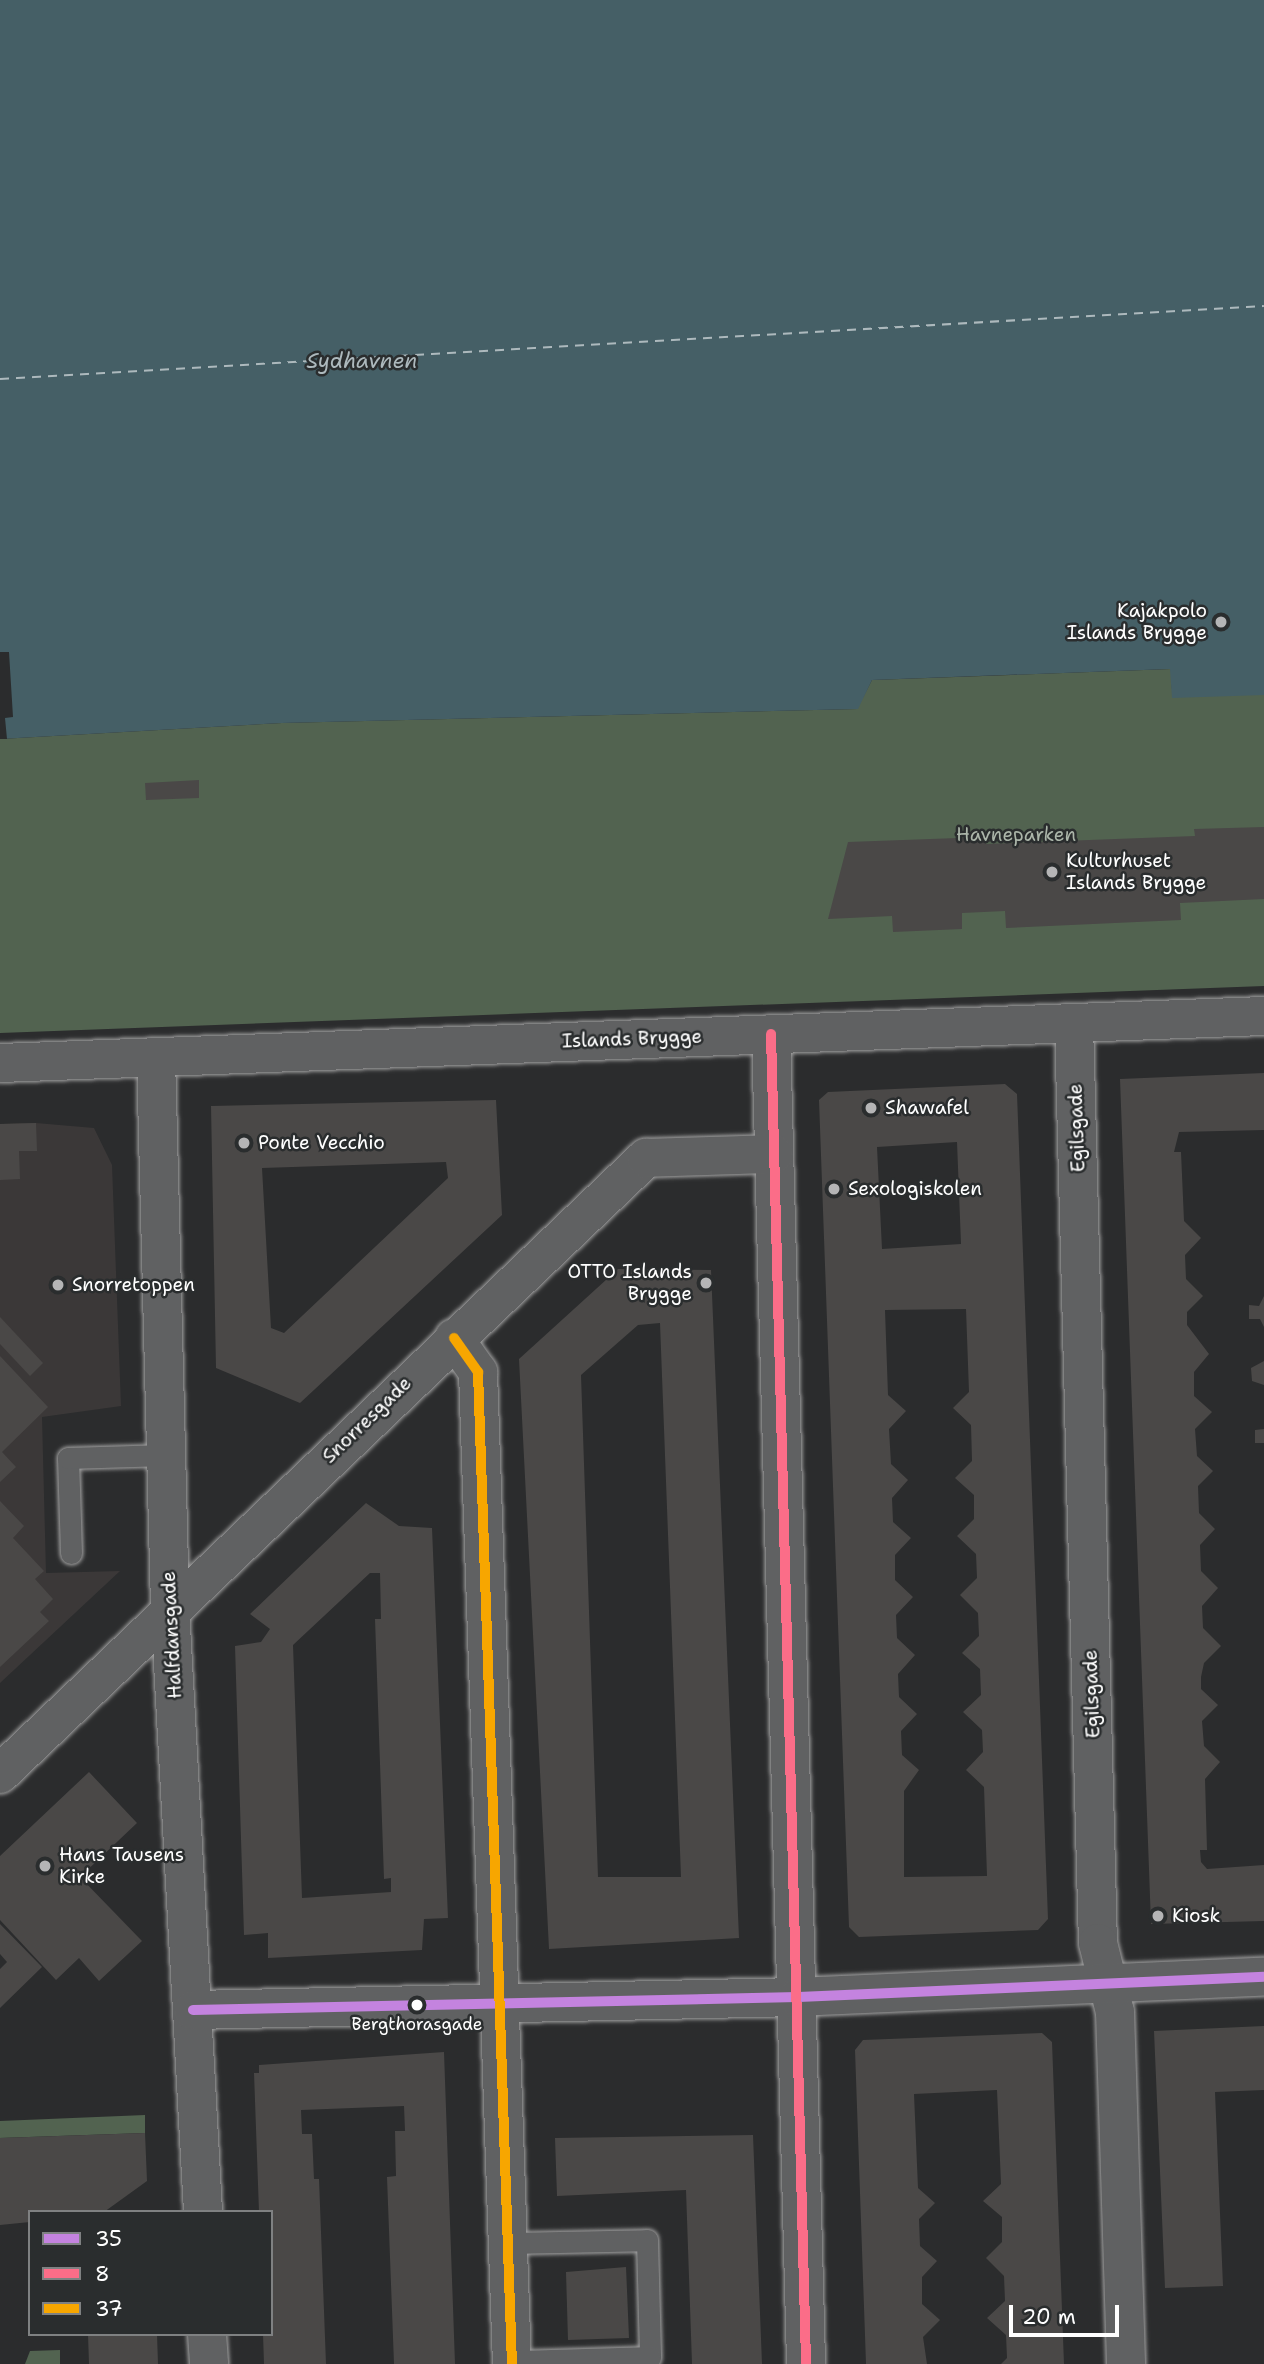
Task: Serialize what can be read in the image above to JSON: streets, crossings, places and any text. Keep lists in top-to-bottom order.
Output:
{
  "streets": {
    "street": [
      "Islands Brygge",
      "Egilsgade",
      "Snorresgade",
      "Halfdansgade"
    ]
  },
  "crossings": [
    ["Islands Brygge", "Egilsgade"],
    ["Islands Brygge", "Halfdansgade"],
    ["Snorresgade", "Halfdansgade"]
  ],
  "water": ["Sydhavnen"],
  "parks": ["Havneparken"],
  "places": [
    "Kajakpolo Islands Brygge",
    "Kulturhuset Islands Brygge",
    "Shawafel",
    "Ponte Vecchio",
    "Sexologiskolen",
    "OTTO Islands Brygge",
    "Snorretoppen",
    "Hans Tausens Kirke",
    "Kiosk",
    "Bergthorasgade"
  ],
  "lines": ["transit line 8", "transit line 37", "transit line 35"],
  "legend": ["35", "8", "37"],
  "scale_bar": "20 m"
}
